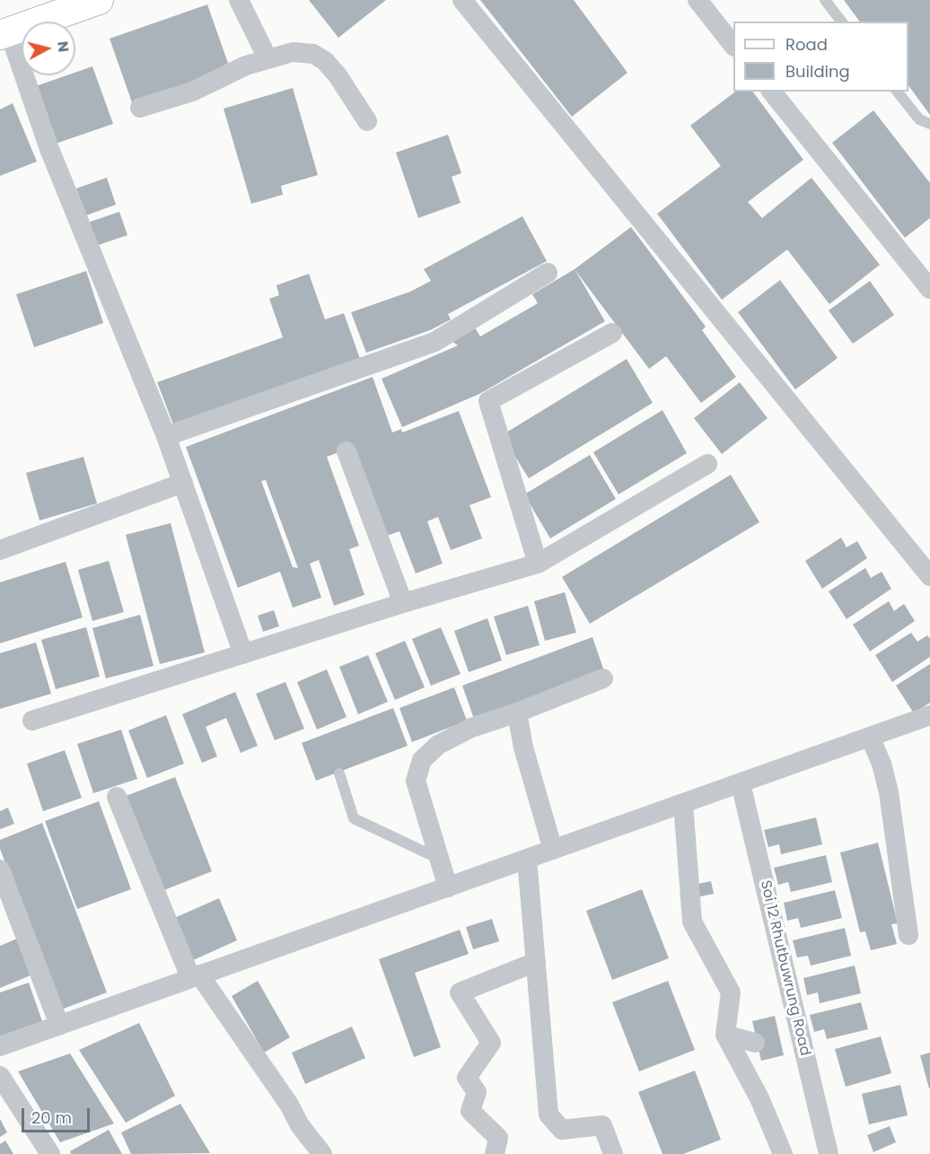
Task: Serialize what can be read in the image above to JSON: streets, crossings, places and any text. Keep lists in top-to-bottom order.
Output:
{
  "streets": {
    "street": ["Soi 12 Rhutbuwrung Road"]
  },
  "legend": ["Road", "Building"],
  "scale_bar": "20 m",
  "north": "right"
}
